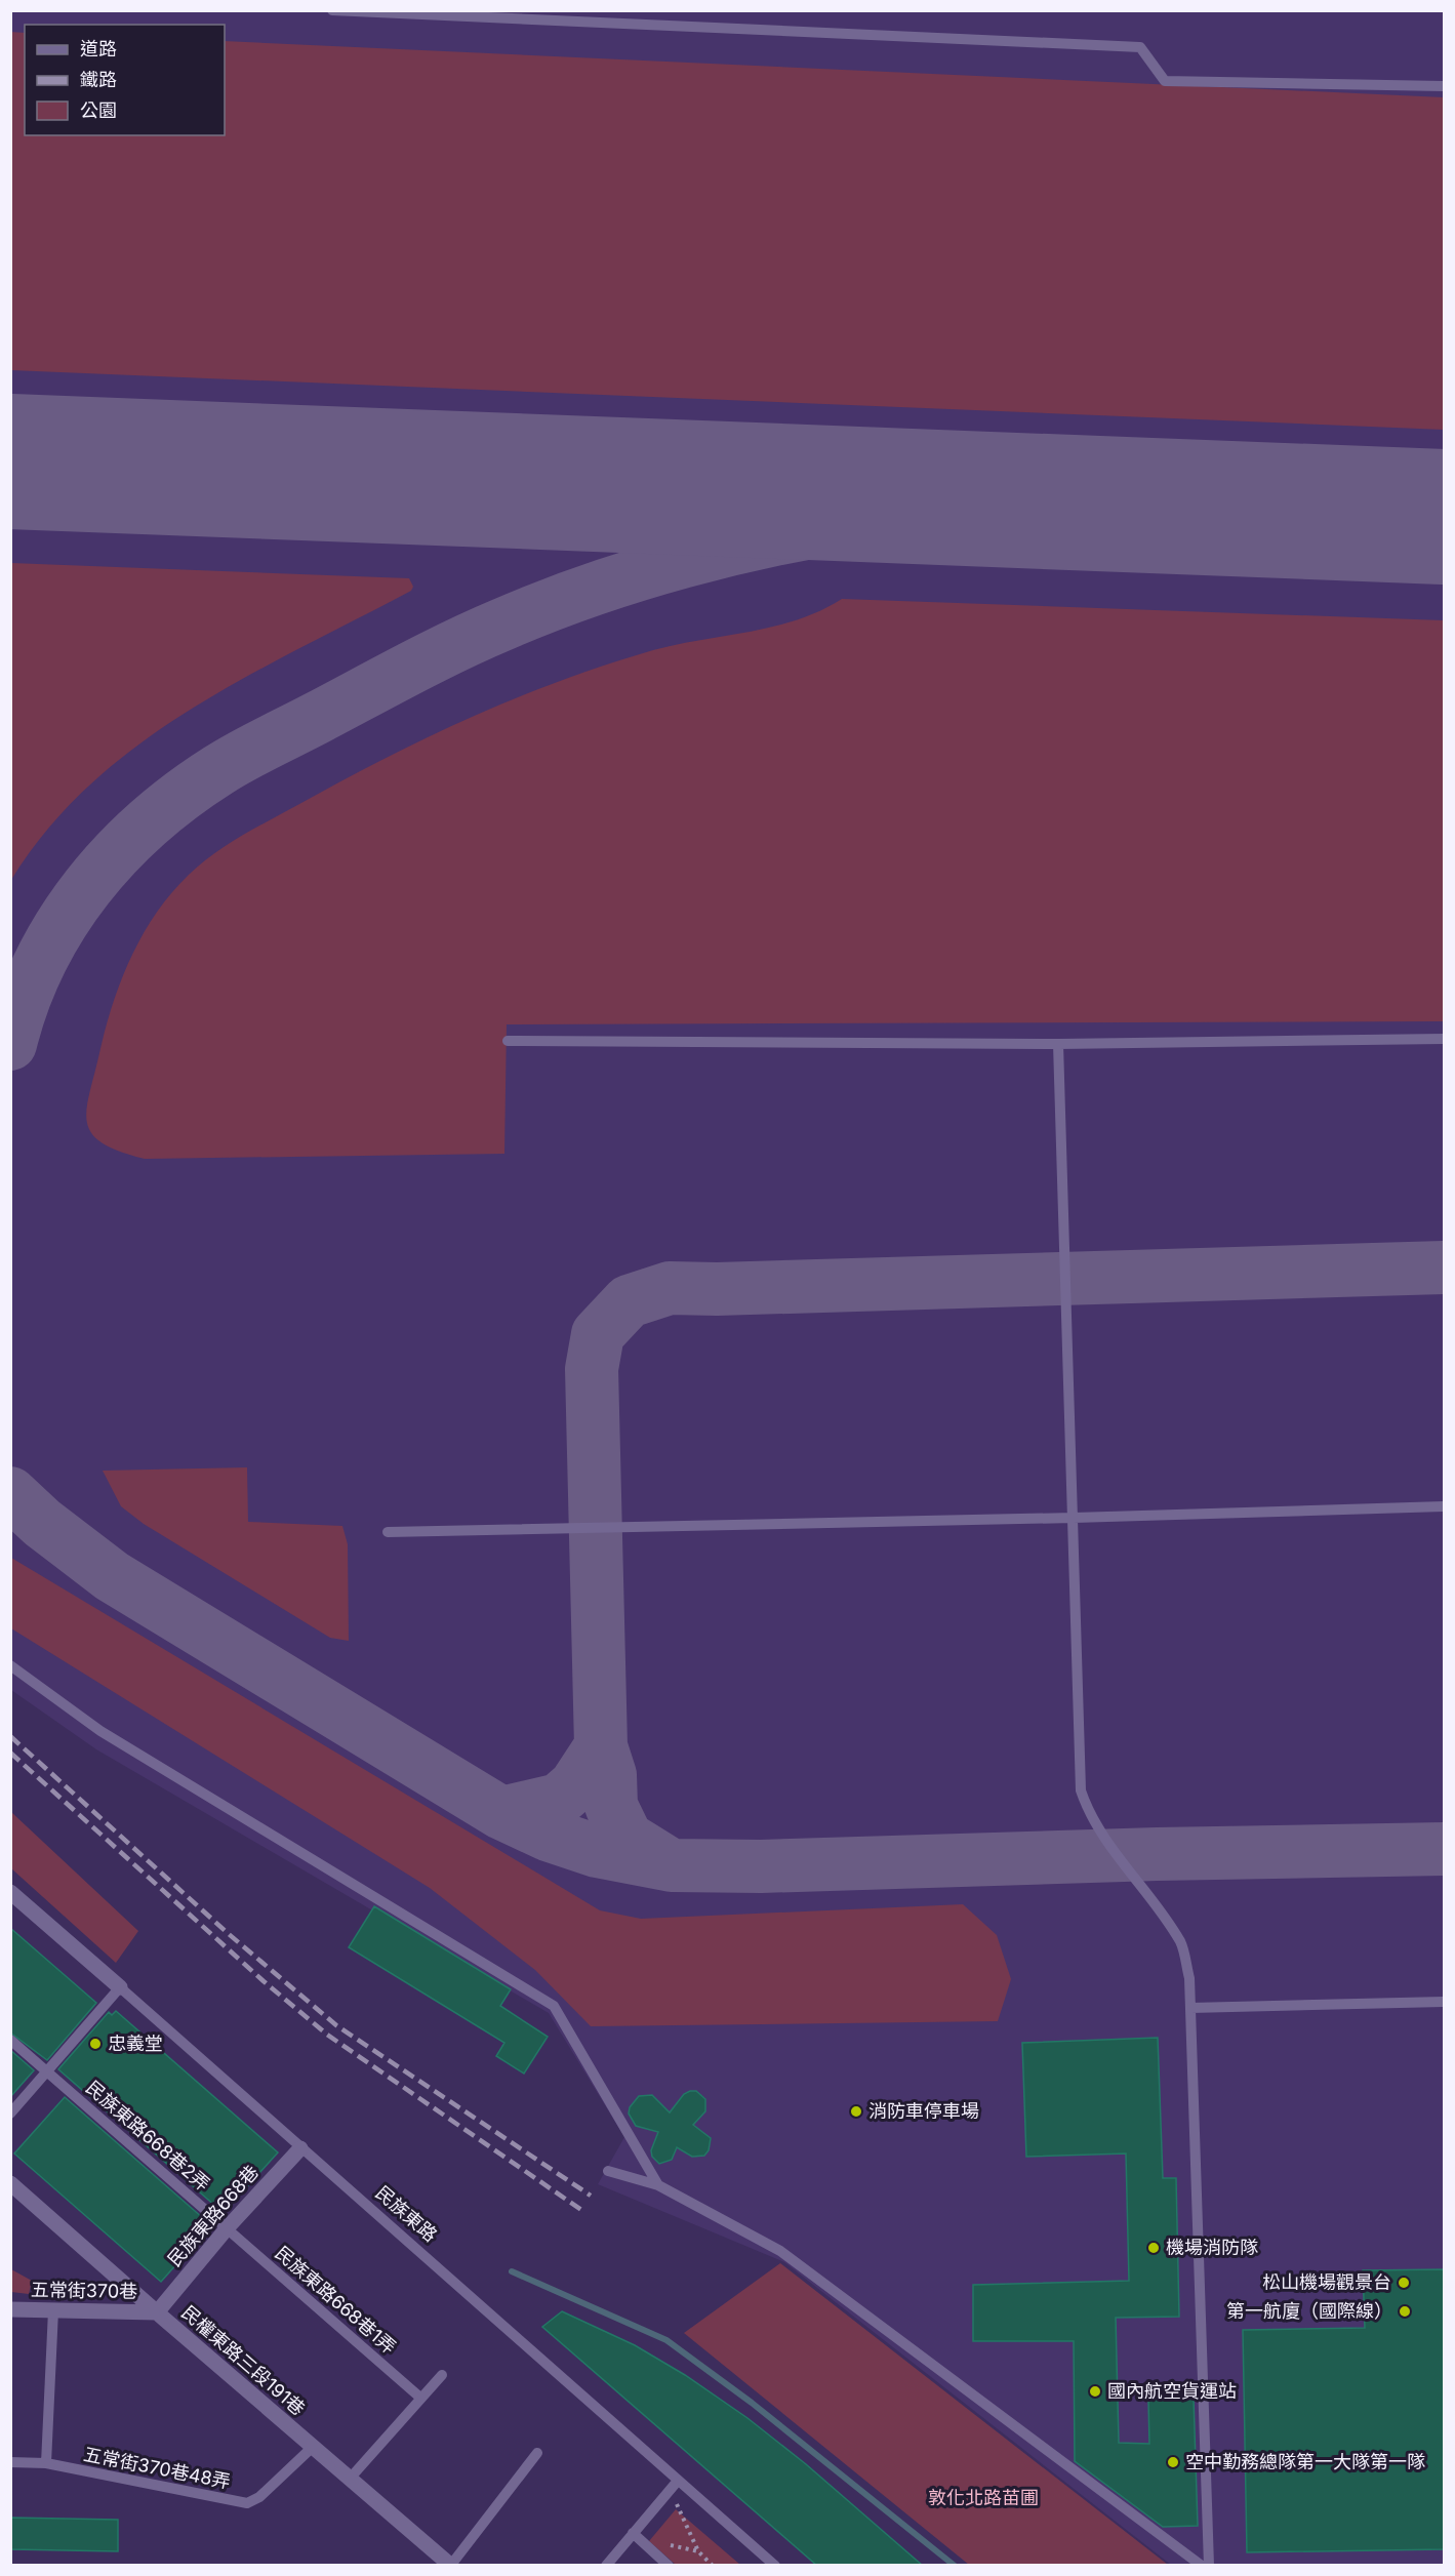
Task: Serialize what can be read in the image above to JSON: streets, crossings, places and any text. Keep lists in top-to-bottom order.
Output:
{
  "streets": {
    "street": [
      "民族東路",
      "民族東路668巷",
      "五常街370巷",
      "民權東路三段191巷"
    ],
    "lane": ["民族東路668巷2弄", "民族東路668巷1弄", "五常街370巷48弄"]
  },
  "crossings": [
    ["民族東路668巷2弄", "民族東路668巷"],
    ["民族東路668巷2弄", "民族東路668巷1弄"],
    ["民族東路", "民族東路668巷"],
    ["民族東路668巷", "五常街370巷"],
    ["民族東路668巷", "民族東路668巷1弄"],
    ["民族東路668巷", "民權東路三段191巷"],
    ["五常街370巷", "民權東路三段191巷"],
    ["民權東路三段191巷", "五常街370巷48弄"]
  ],
  "parks": ["敦化北路苗圃"],
  "places": [
    "忠義堂",
    "消防車停車場",
    "機場消防隊",
    "松山機場觀景台",
    "第一航廈（國際線）",
    "國內航空貨運站",
    "空中勤務總隊第一大隊第一隊"
  ],
  "legend": ["道路", "鐵路", "公園"]
}
